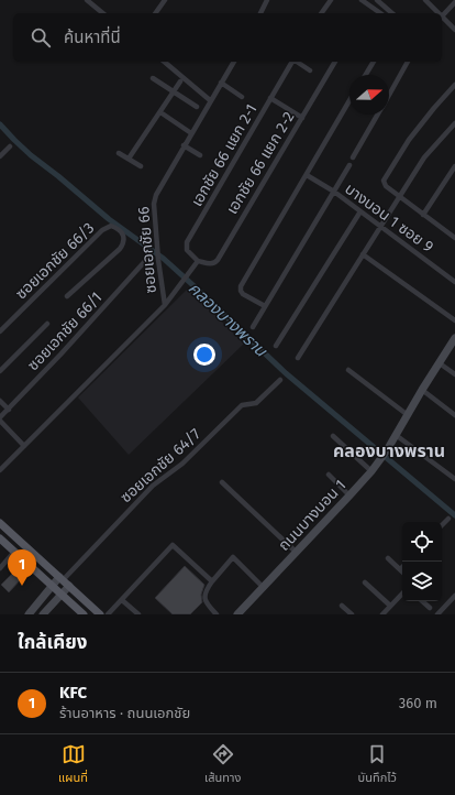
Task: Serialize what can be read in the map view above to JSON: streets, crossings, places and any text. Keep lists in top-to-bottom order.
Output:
{
  "streets": {
    "main road": ["ถนนบางบอน 1"],
    "street": [
      "เอกชัย 66 แยก 2-1",
      "เอกชัย 66 แยก 2-2",
      "บางบอน 1 ซอย 9",
      "ซอยเอกชัย 66",
      "ซอยเอกชัย 66/3",
      "ซอยเอกชัย 66/1",
      "ซอยเอกชัย 64/7"
    ]
  },
  "crossings": [
    ["เอกชัย 66 แยก 2-1", "เอกชัย 66 แยก 2-2"]
  ],
  "districts": ["คลองบางพราน"],
  "water": ["คลองบางพราน"],
  "north": "right",
  "page": {
    "search": "ค้นหาที่นี่",
    "pins": "1",
    "heading": "ใกล้เคียง",
    "list": [
      {
        "mark": "1",
        "name": "KFC",
        "note": "ร้านอาหาร · ถนนเอกชัย",
        "value": "360 m"
      }
    ],
    "nav": ["แผนที่", "เส้นทาง", "บันทึกไว้"]
  }
}
